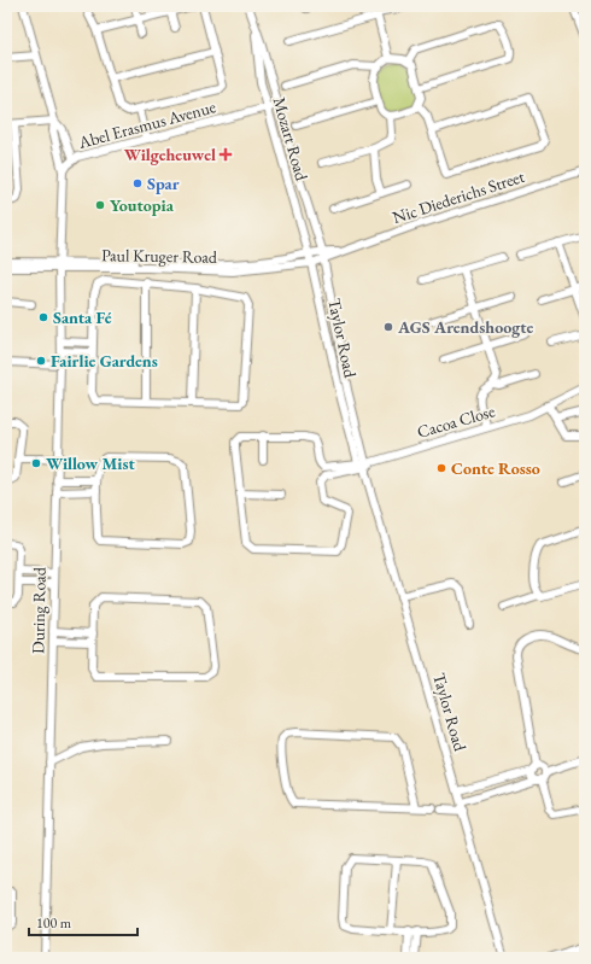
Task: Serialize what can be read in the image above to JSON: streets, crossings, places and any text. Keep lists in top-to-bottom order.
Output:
{
  "streets": {
    "street": [
      "Abel Erasmus Avenue",
      "Mozart Road",
      "Nic Diederichs Street",
      "Paul Kruger Road",
      "Taylor Road",
      "Cacoa Close",
      "During Road"
    ]
  },
  "crossings": [
    ["Abel Erasmus Avenue", "Mozart Road"],
    ["Mozart Road", "Nic Diederichs Street"],
    ["Mozart Road", "Paul Kruger Road"],
    ["Mozart Road", "Taylor Road"],
    ["Nic Diederichs Street", "Paul Kruger Road"],
    ["Nic Diederichs Street", "Taylor Road"],
    ["Paul Kruger Road", "Taylor Road"],
    ["Paul Kruger Road", "During Road"],
    ["Taylor Road", "Cacoa Close"]
  ],
  "places": {
    "health": ["Wilgeheuwel"],
    "other": [
      "Spar",
      "Youtopia",
      "Santa Fé",
      "AGS Arendshoogte",
      "Fairlie Gardens",
      "Willow Mist",
      "Conte Rosso"
    ]
  },
  "scale_bar": "100 m"
}
